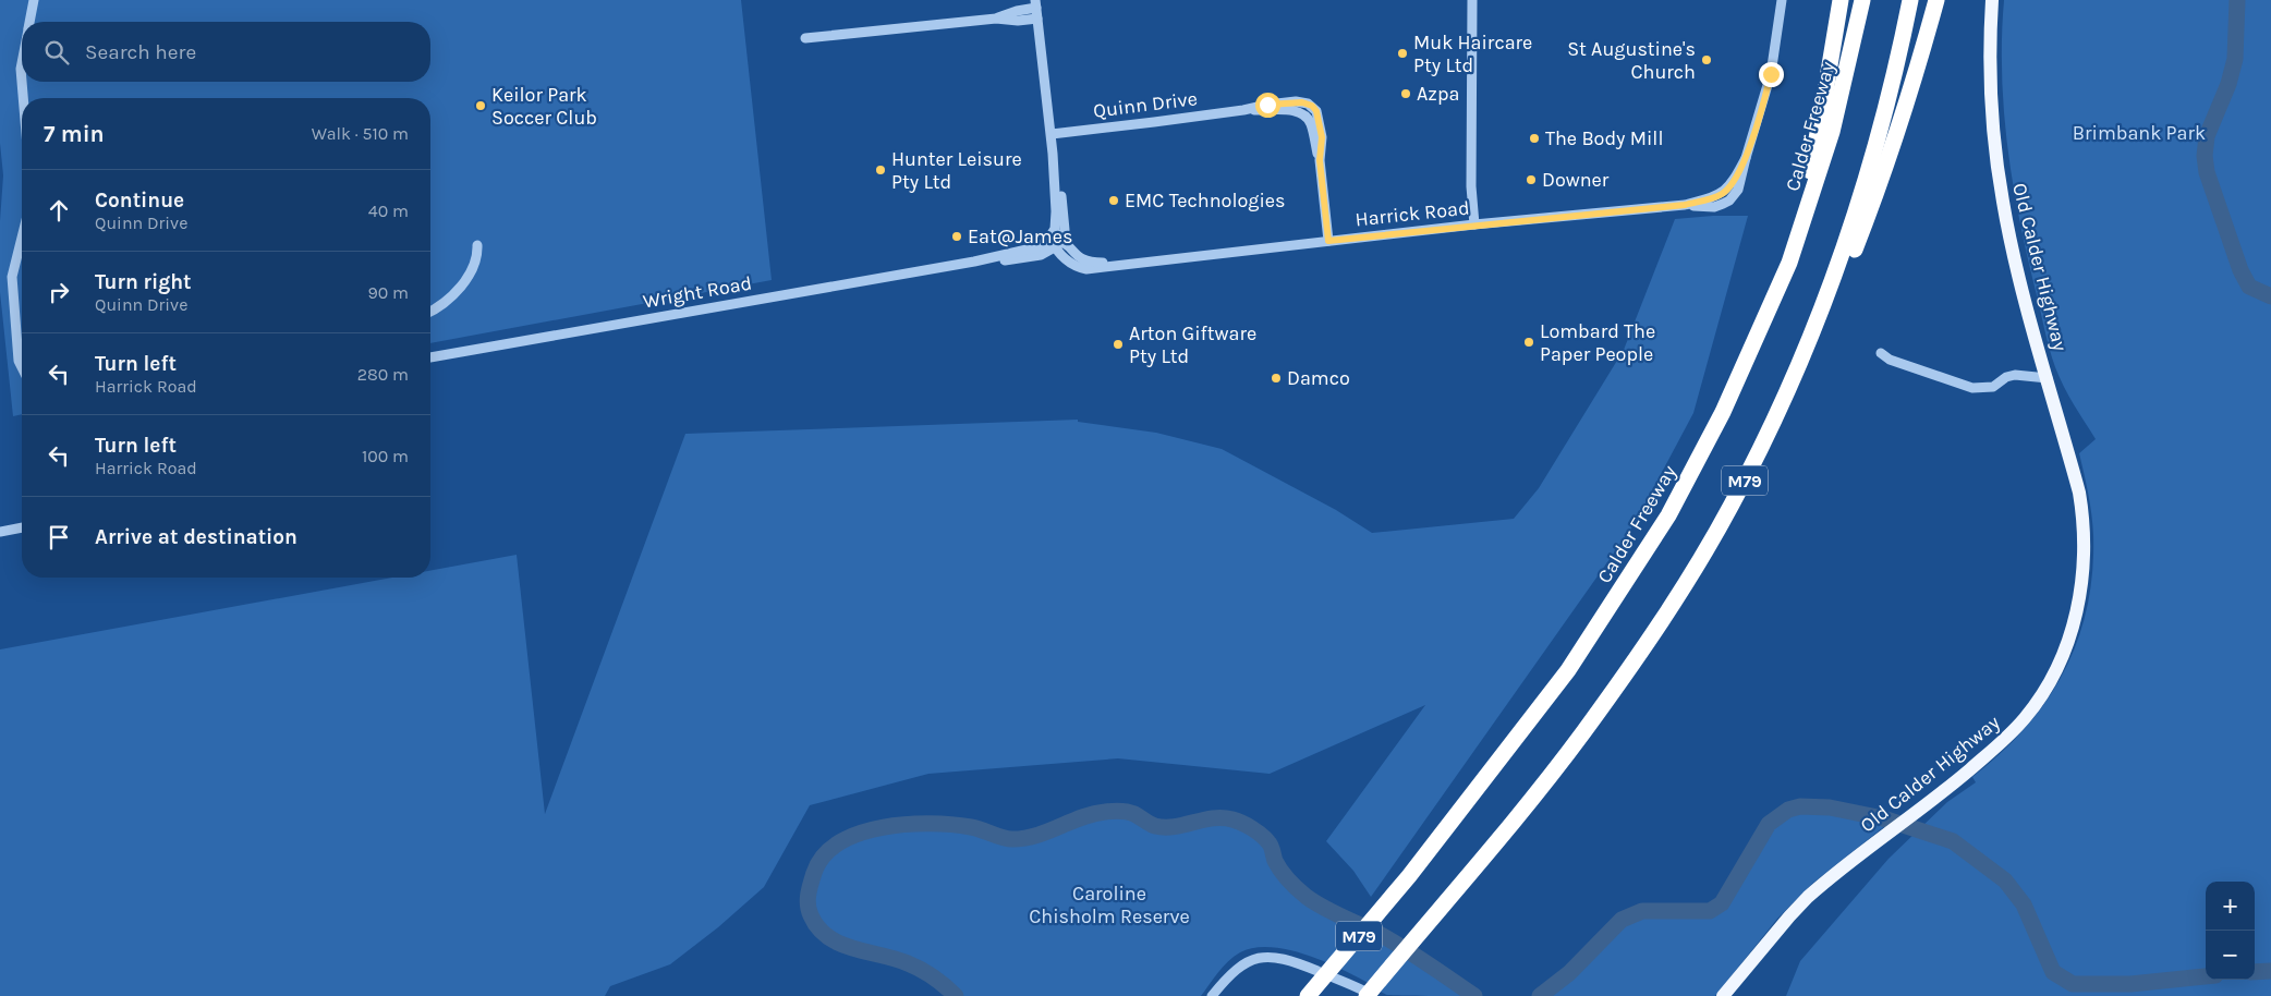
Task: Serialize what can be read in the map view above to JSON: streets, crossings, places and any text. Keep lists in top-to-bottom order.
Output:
{
  "streets": {
    "highway": ["Calder Freeway", "M79"],
    "main road": ["Old Calder Highway"],
    "street": ["Quinn Drive", "Harrick Road", "Wright Road"]
  },
  "crossings": [
    ["Quinn Drive", "Harrick Road"],
    ["Harrick Road", "Wright Road"]
  ],
  "parks": ["Brimbank Park", "Caroline Chisholm Reserve"],
  "places": [
    "Muk Haircare Pty Ltd",
    "St Augustine's Church",
    "Azpa",
    "Keilor Park Soccer Club",
    "The Body Mill",
    "Hunter Leisure Pty Ltd",
    "Downer",
    "EMC Technologies",
    "Eat@James",
    "Lombard The Paper People",
    "Arton Giftware Pty Ltd",
    "Damco"
  ],
  "page": {
    "search": "Search here",
    "heading": ["7 min", "Walk · 510 m"],
    "list": [
      ["Continue", "Quinn Drive", "40 m"],
      ["Turn right", "Quinn Drive", "90 m"],
      ["Turn left", "Harrick Road", "280 m"],
      ["Turn left", "Harrick Road", "100 m"],
      "Arrive at destination"
    ],
    "map_buttons": ["+", "−"]
  }
}
